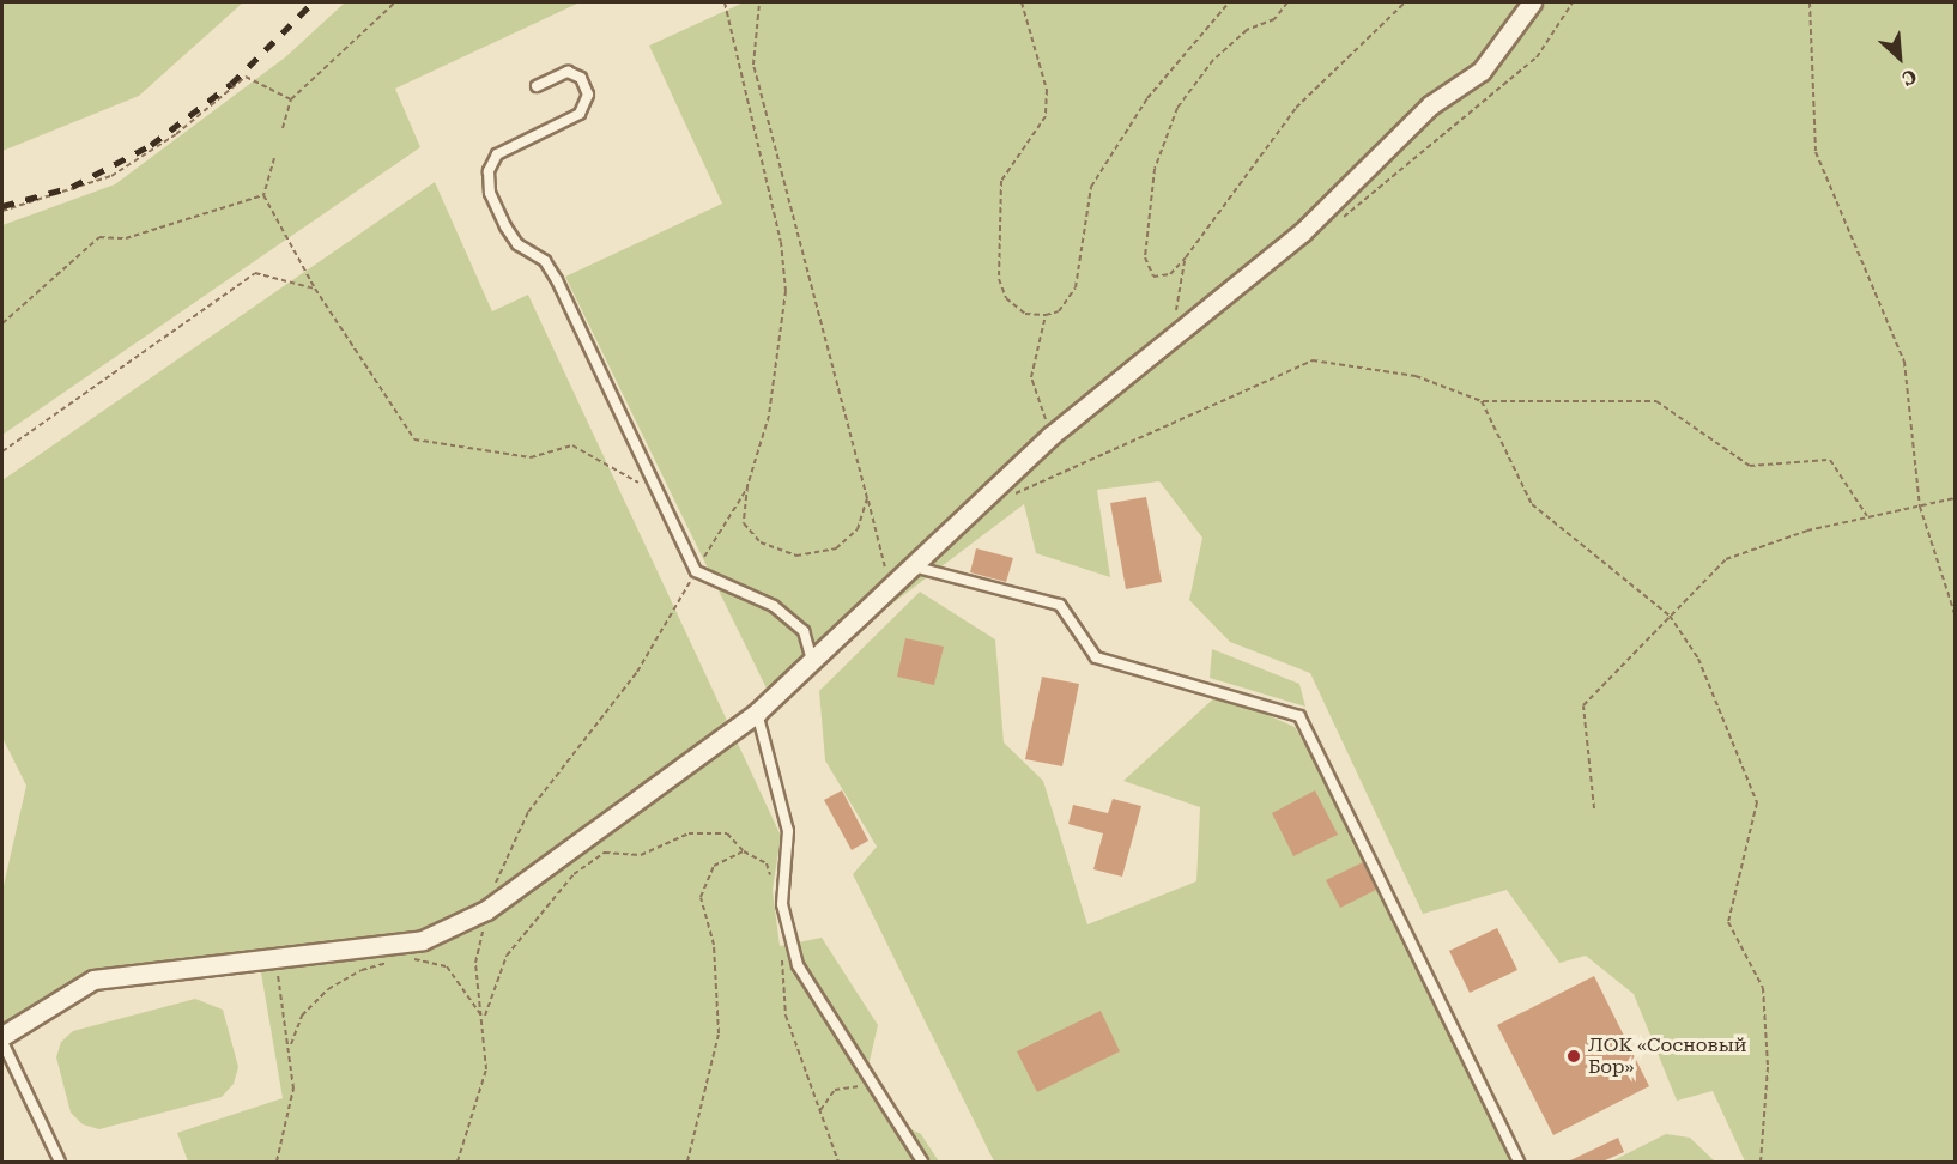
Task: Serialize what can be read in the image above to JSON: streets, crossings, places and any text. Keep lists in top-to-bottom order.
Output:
{
  "places": ["ЛОК «Сосновый Бор»"],
  "north": "bottom right"
}
